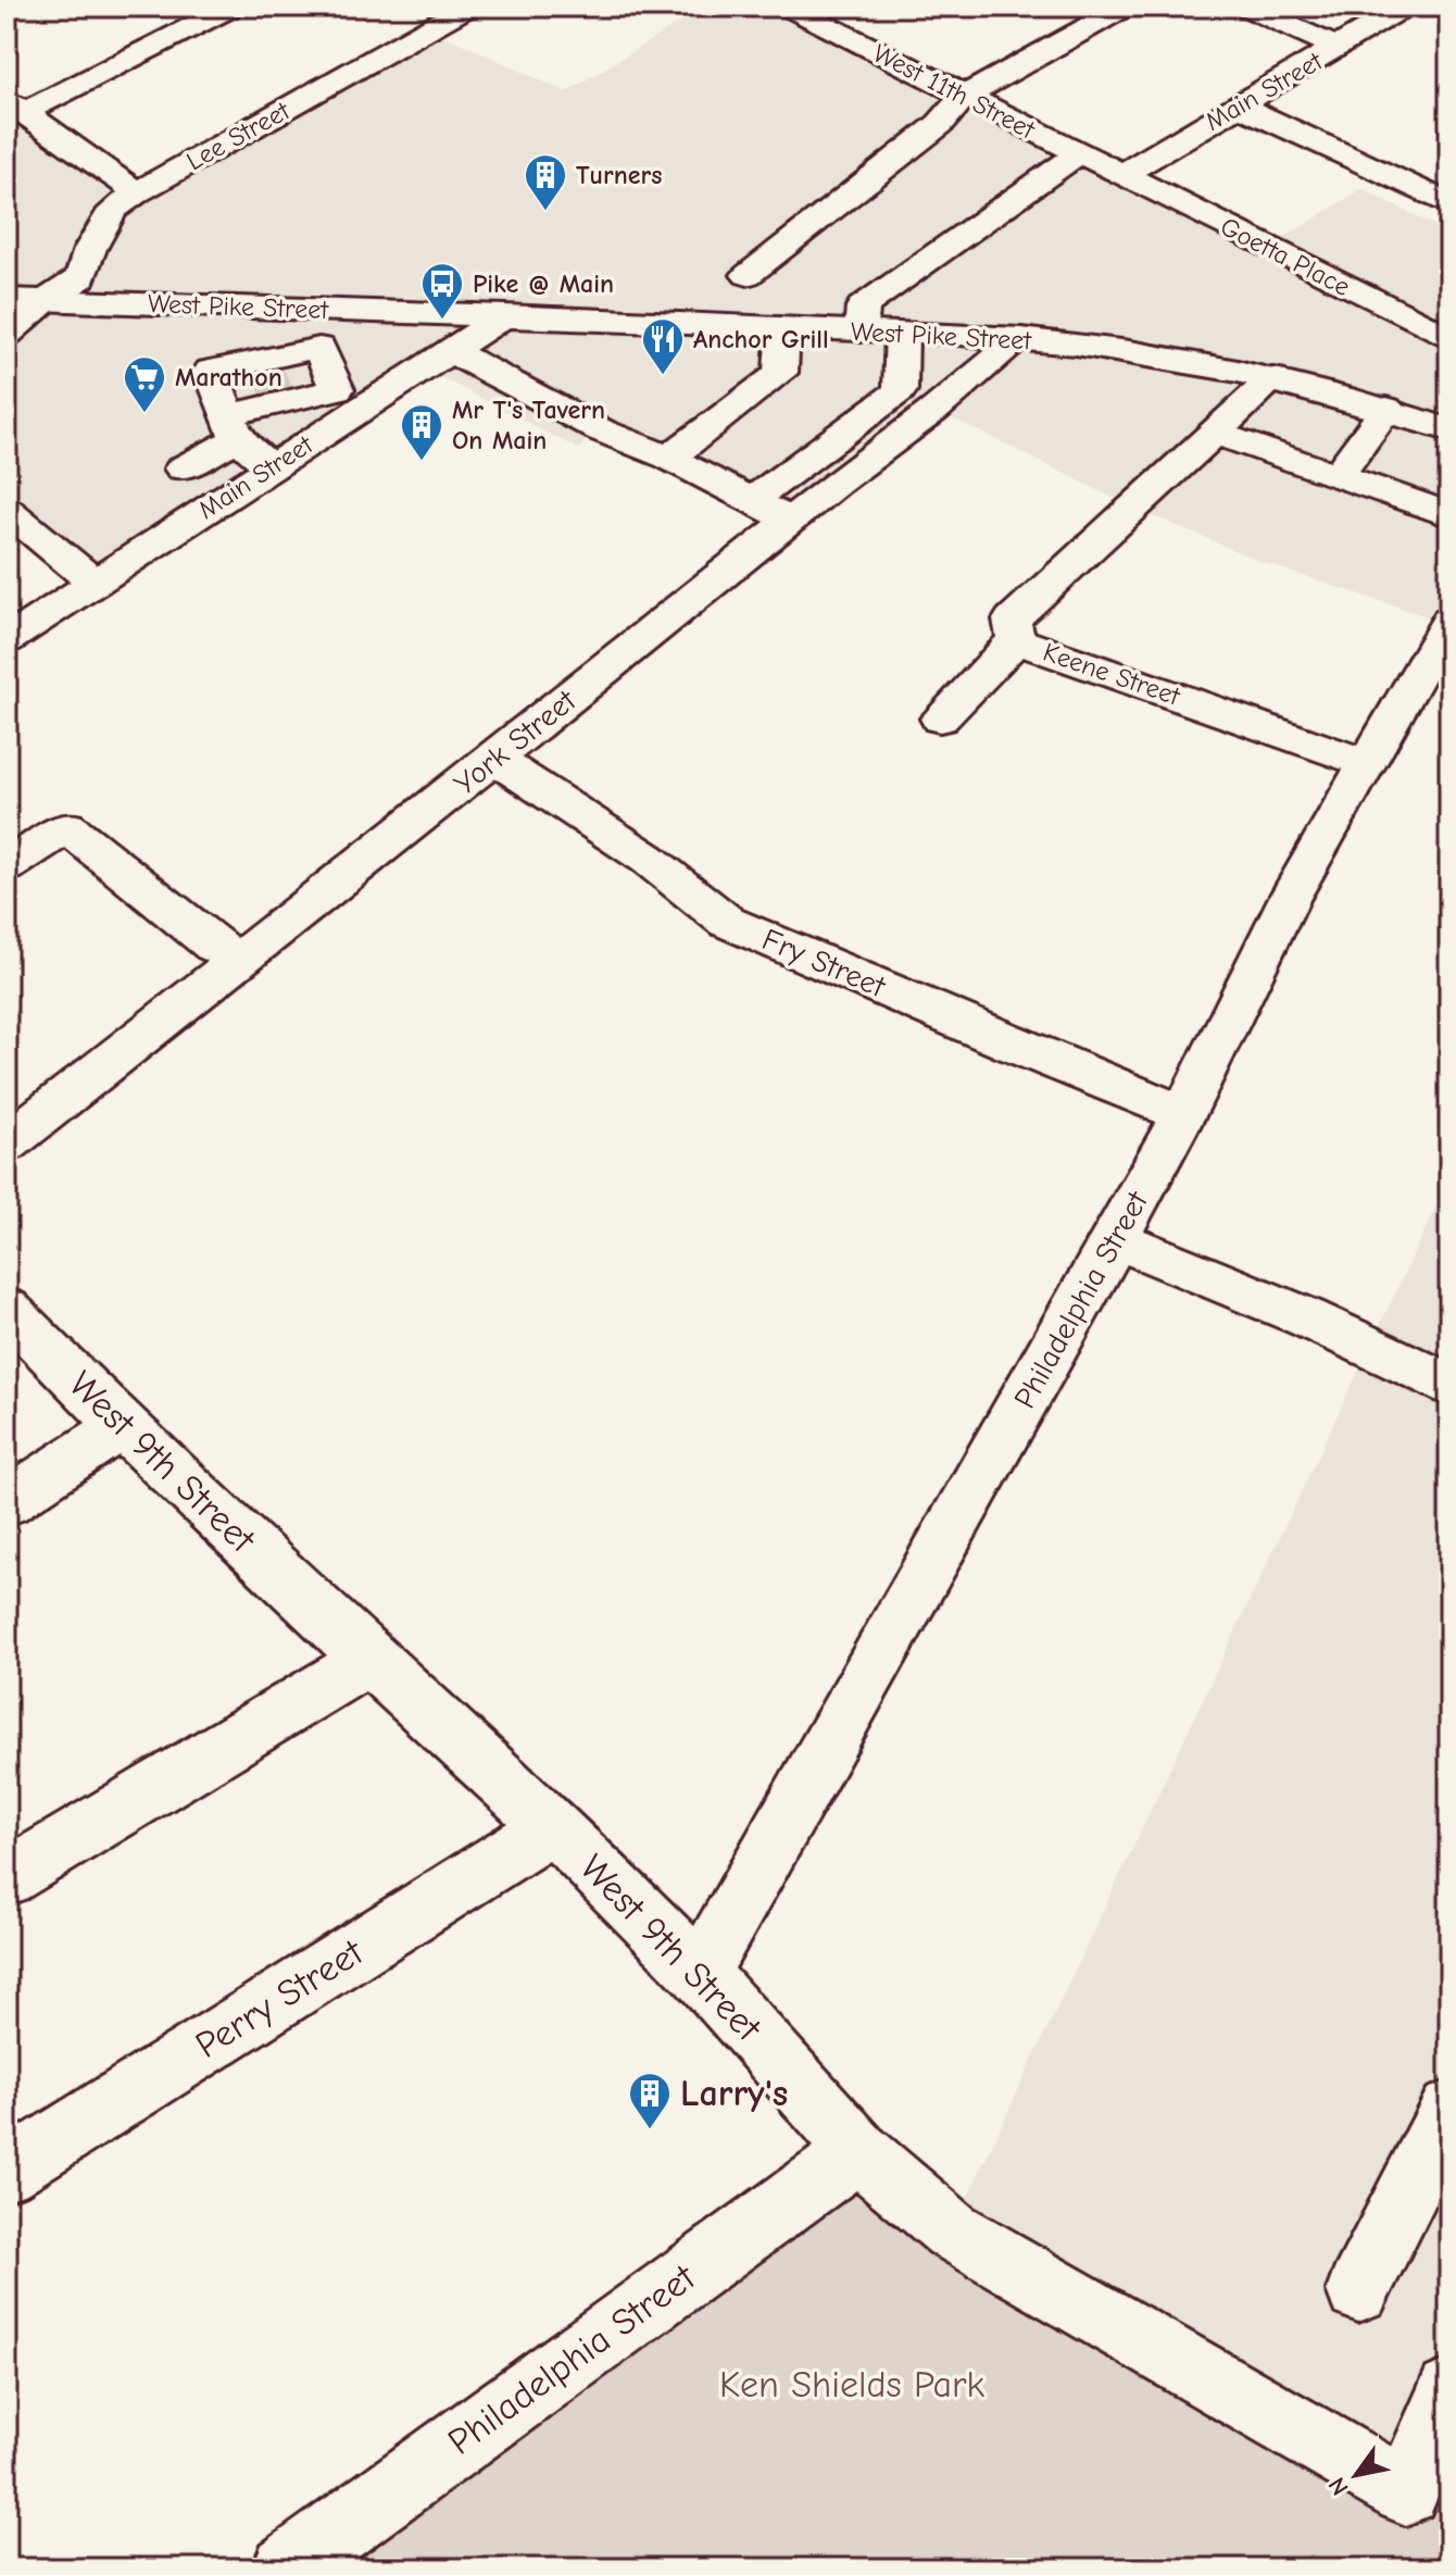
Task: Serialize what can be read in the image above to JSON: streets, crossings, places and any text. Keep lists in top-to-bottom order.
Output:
{
  "streets": {
    "street": [
      "West 11th Street",
      "Main Street",
      "Lee Street",
      "Goetta Place",
      "West Pike Street",
      "Keene Street",
      "York Street",
      "Fry Street",
      "Philadelphia Street",
      "West 9th Street",
      "Perry Street"
    ]
  },
  "crossings": [
    ["West 11th Street", "Main Street"],
    ["West 11th Street", "Goetta Place"],
    ["Main Street", "Goetta Place"],
    ["Main Street", "West Pike Street"],
    ["Lee Street", "West Pike Street"],
    ["West Pike Street", "Keene Street"],
    ["West Pike Street", "York Street"],
    ["Keene Street", "Philadelphia Street"],
    ["York Street", "Fry Street"],
    ["Fry Street", "Philadelphia Street"],
    ["Philadelphia Street", "West 9th Street"],
    ["West 9th Street", "Perry Street"]
  ],
  "parks": ["Ken Shields Park"],
  "places": {
    "building": ["Turners", "Mr T's Tavern On Main", "Larry's"],
    "bus stop": ["Pike @ Main"],
    "restaurant": ["Anchor Grill"],
    "supermarket": ["Marathon"]
  },
  "north": "bottom left"
}
